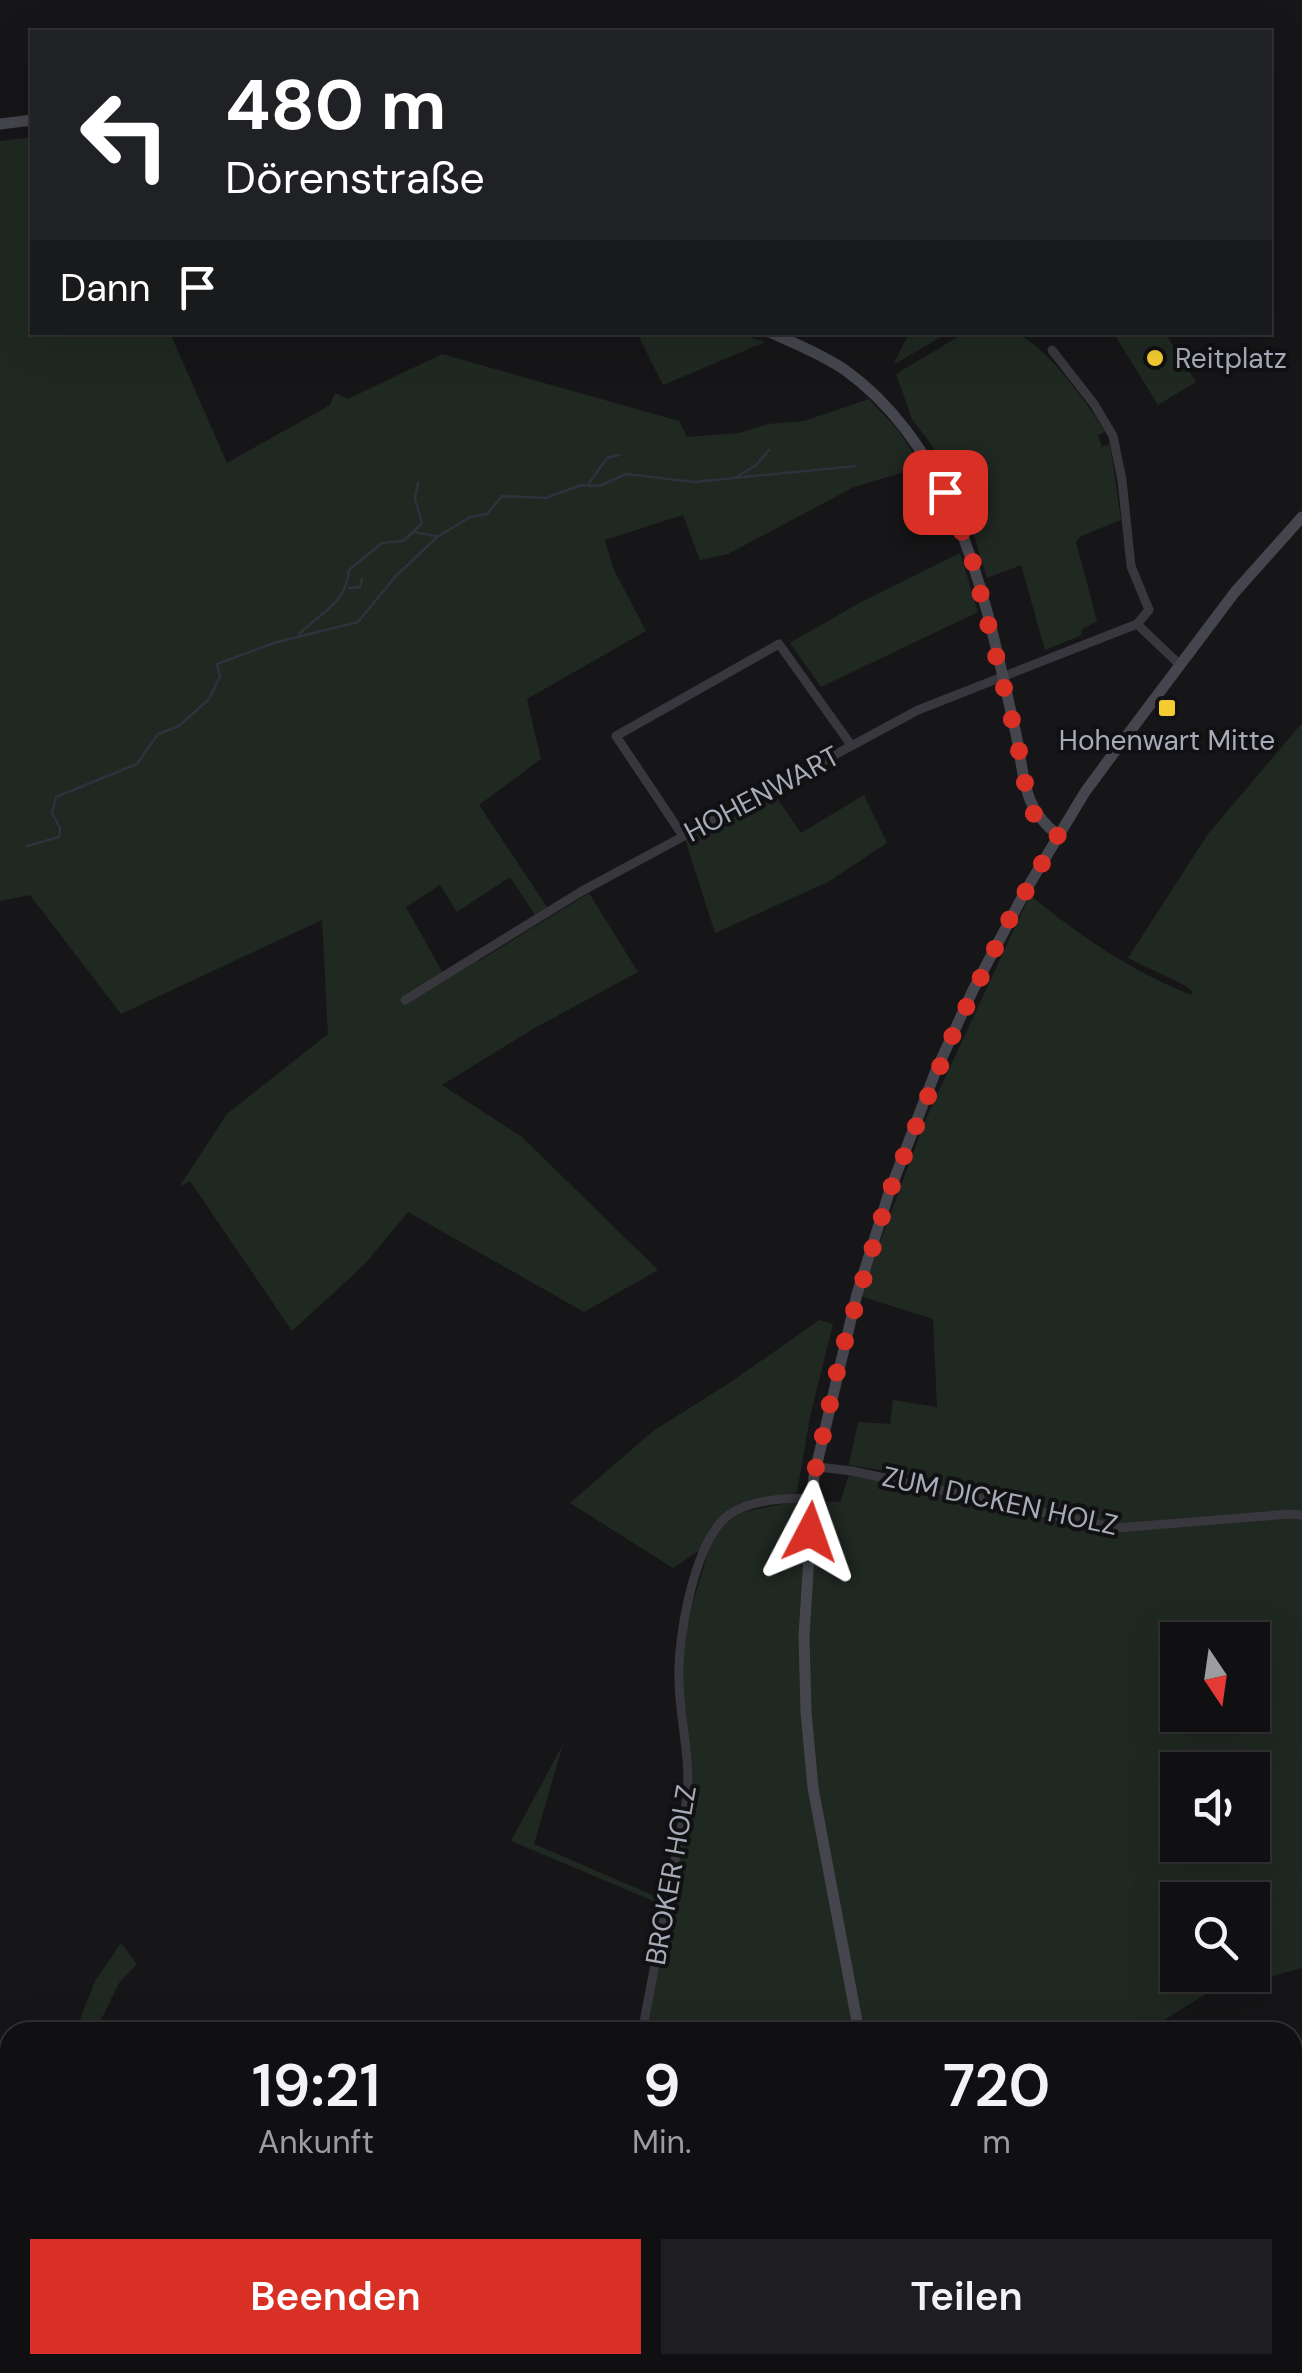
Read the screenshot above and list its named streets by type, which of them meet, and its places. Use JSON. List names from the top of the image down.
{
  "streets": {
    "street": ["HOHENWART", "ZUM DICKEN HOLZ", "BROKER HOLZ"]
  },
  "places": {
    "other": ["Reitplatz"],
    "transit": ["Hohenwart Mitte"]
  },
  "north": "bottom",
  "page": {
    "turn": ["480 m", "Dörenstraße"],
    "then": "Dann",
    "eta": [
      "19:21",
      "Ankunft",
      "9",
      "Min.",
      "720",
      "m"
    ],
    "buttons": ["Beenden", "Teilen"]
  }
}
